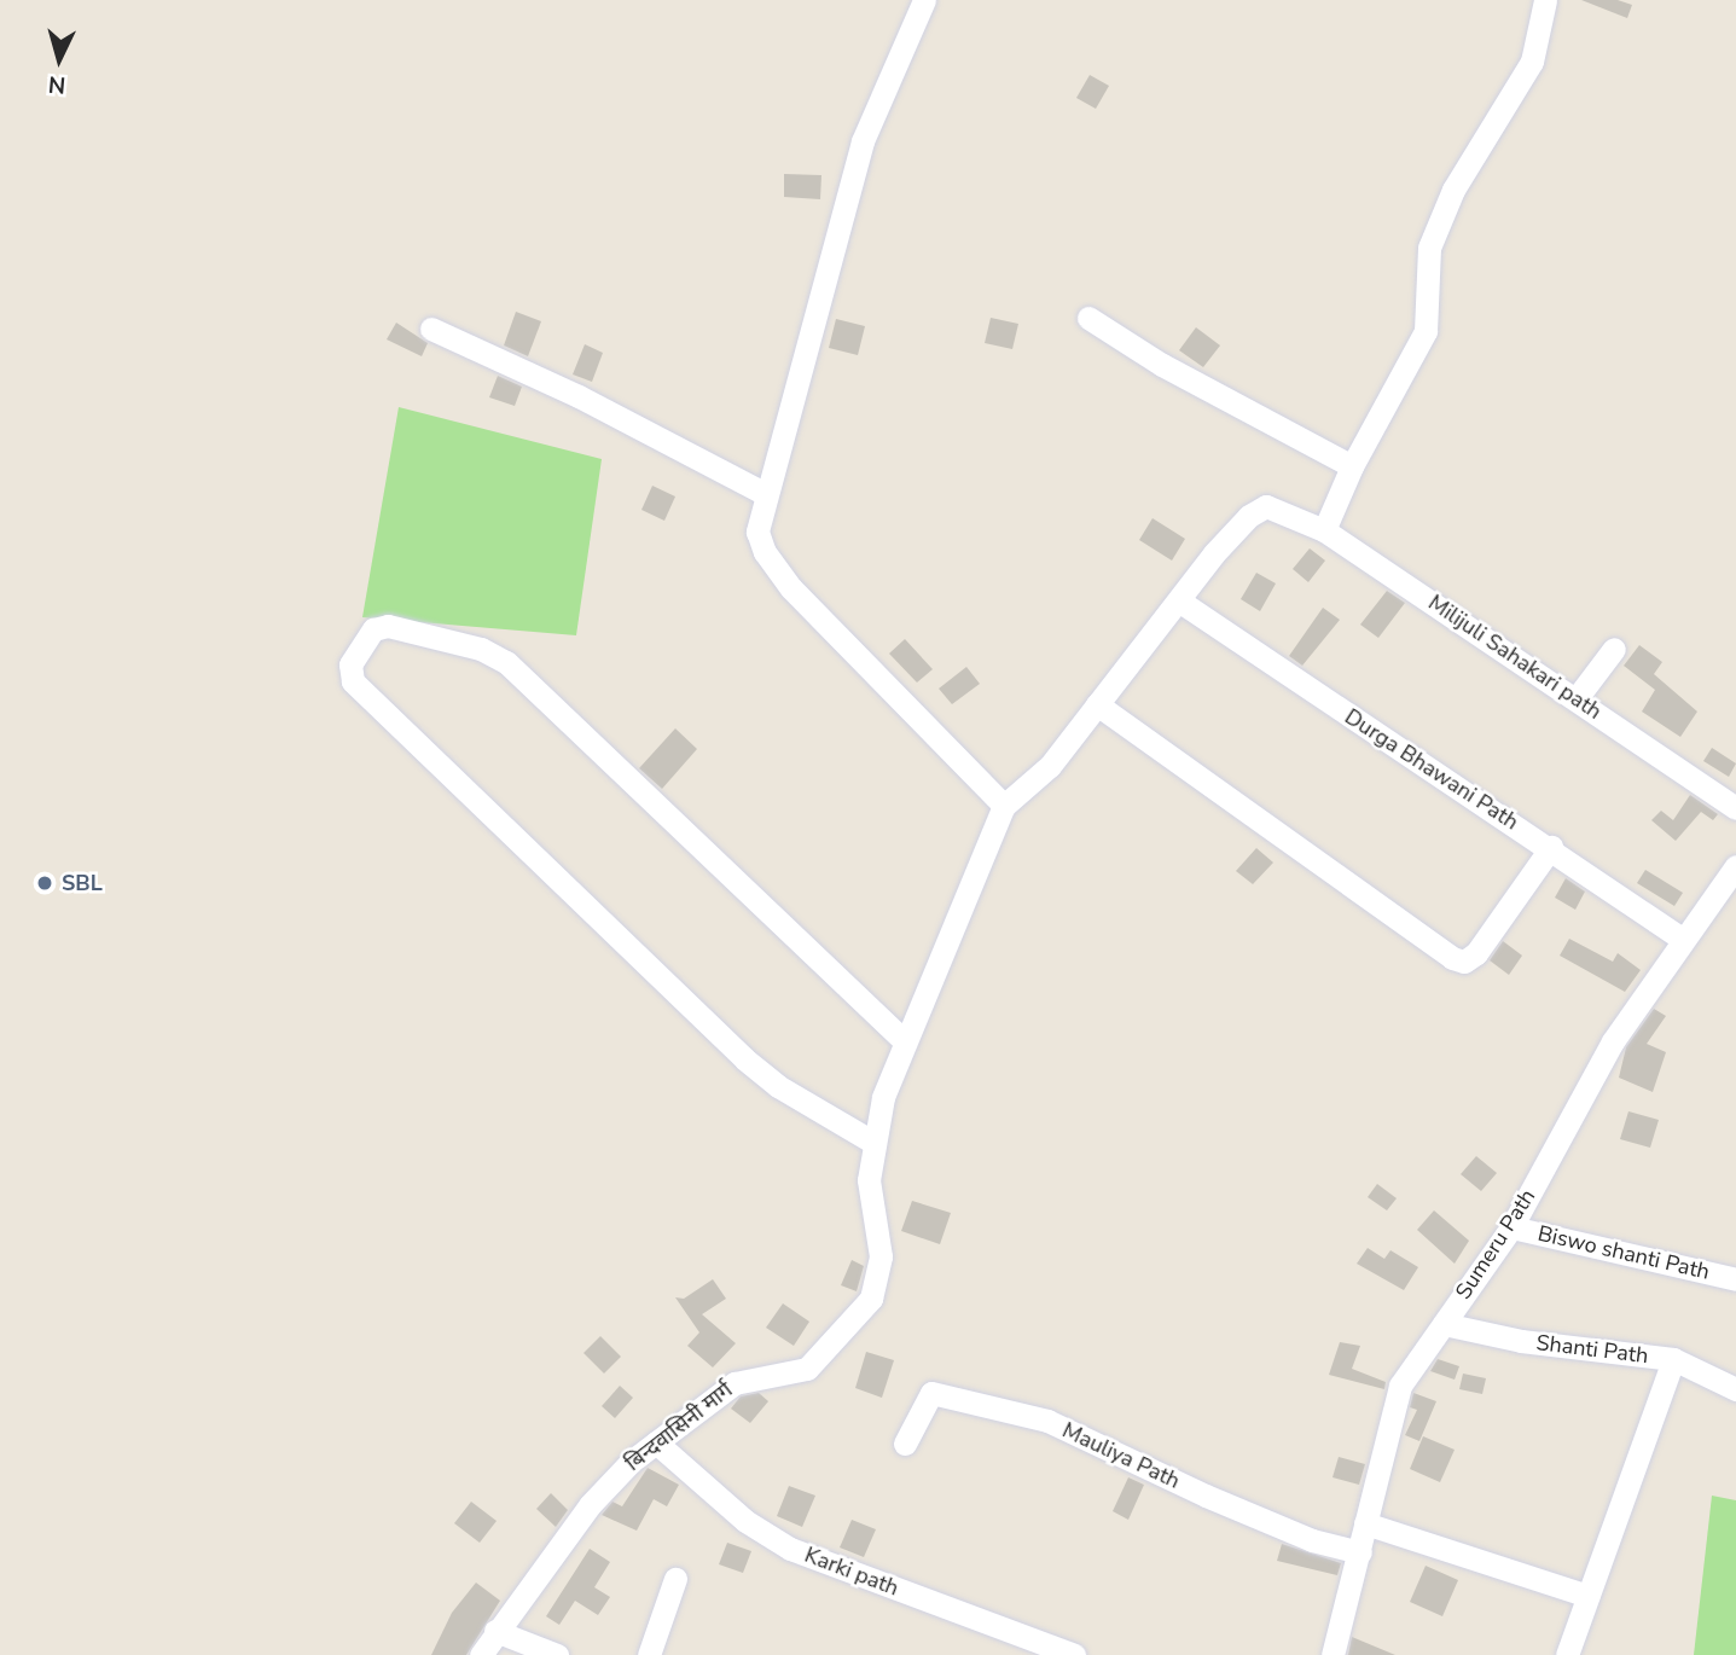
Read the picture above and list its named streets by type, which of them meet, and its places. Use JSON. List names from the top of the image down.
{
  "streets": {
    "street": [
      "Milijuli Sahakari path",
      "Durga Bhawani Path",
      "Sumeru Path",
      "Biswo shanti Path",
      "Shanti Path",
      "बिन्दवासिनी मार्ग",
      "Mauliya Path",
      "Karki path"
    ]
  },
  "crossings": [
    ["Milijuli Sahakari path", "Durga Bhawani Path"],
    ["Durga Bhawani Path", "Sumeru Path"],
    ["Sumeru Path", "Biswo shanti Path"],
    ["Sumeru Path", "Shanti Path"],
    ["Sumeru Path", "Mauliya Path"],
    ["बिन्दवासिनी मार्ग", "Karki path"]
  ],
  "places": ["SBL"],
  "north": "bottom"
}
